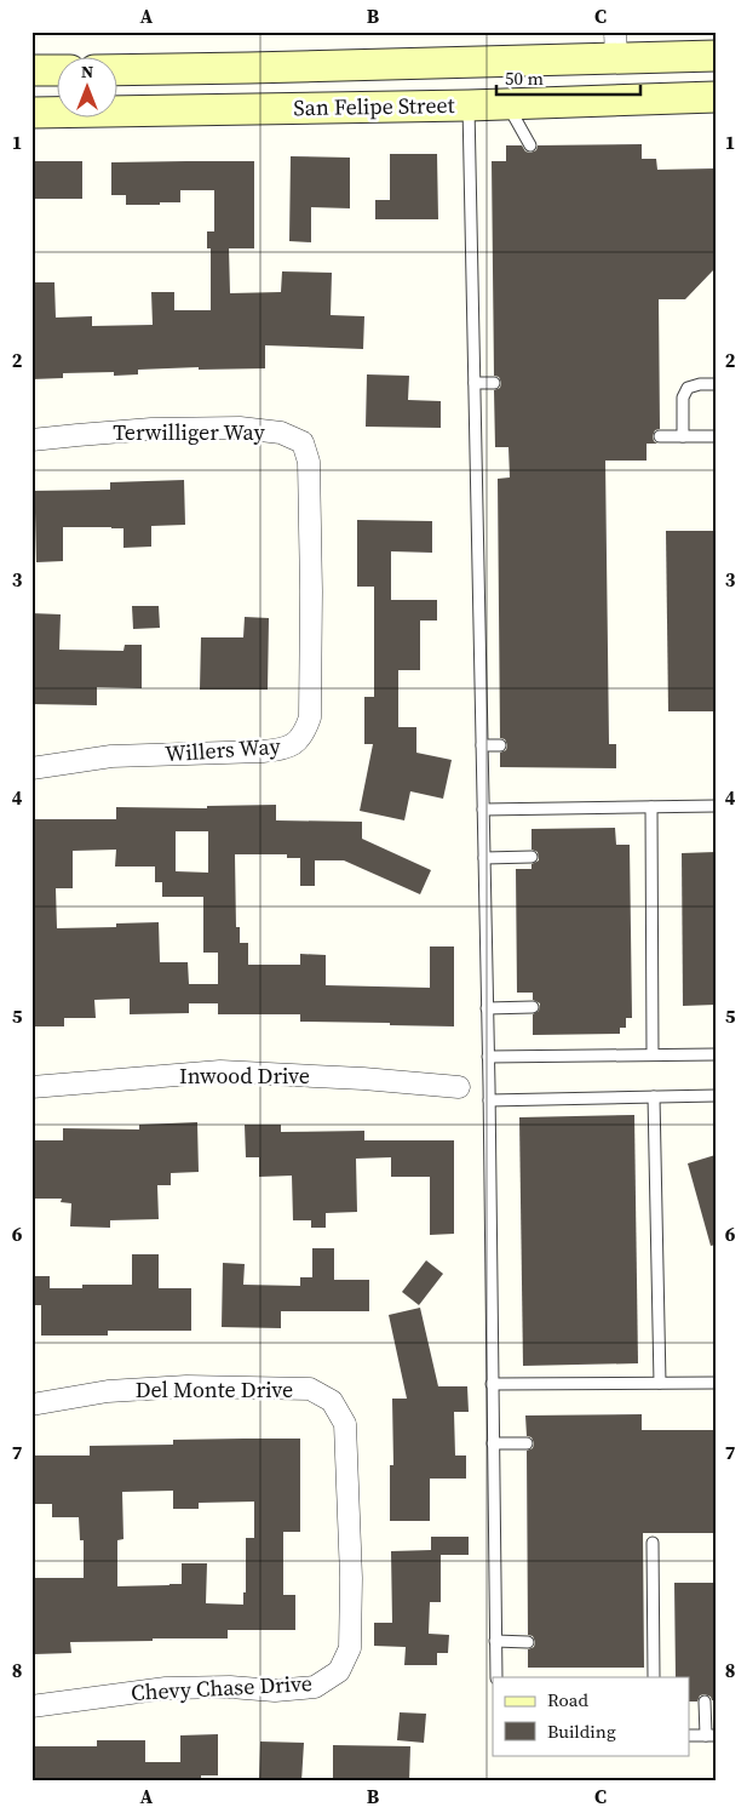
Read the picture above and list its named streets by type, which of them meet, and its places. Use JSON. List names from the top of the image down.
{
  "streets": {
    "main road": ["San Felipe Street"],
    "street": [
      "Terwilliger Way",
      "Willers Way",
      "Inwood Drive",
      "Del Monte Drive",
      "Chevy Chase Drive"
    ]
  },
  "crossings": [
    ["Terwilliger Way", "Willers Way"],
    ["Del Monte Drive", "Chevy Chase Drive"]
  ],
  "legend": ["Road", "Building"],
  "scale_bar": "50 m",
  "north": "top",
  "grid": {
    "columns": ["A", "B", "C"],
    "rows": [
      "1",
      "2",
      "3",
      "4",
      "5",
      "6",
      "7",
      "8"
    ]
  }
}
